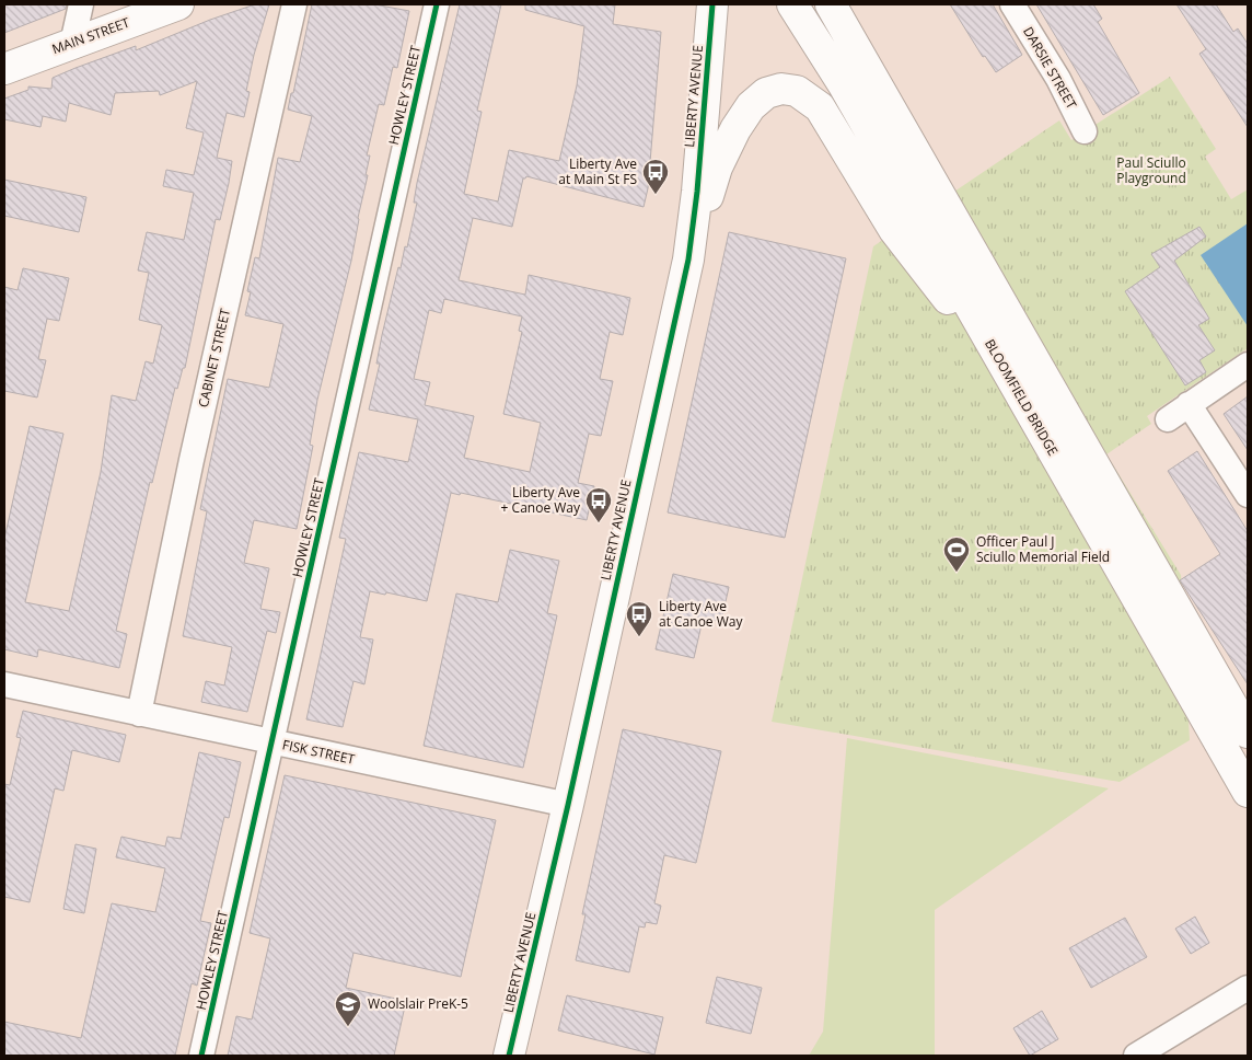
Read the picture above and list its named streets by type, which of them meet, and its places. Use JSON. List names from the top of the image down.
{
  "streets": {
    "main road": ["MAIN STREET", "LIBERTY AVENUE", "BLOOMFIELD BRIDGE"],
    "street": [
      "DARSIE STREET",
      "HOWLEY STREET",
      "CABINET STREET",
      "FISK STREET"
    ]
  },
  "crossings": [
    ["HOWLEY STREET", "FISK STREET"],
    ["LIBERTY AVENUE", "FISK STREET"],
    ["CABINET STREET", "FISK STREET"]
  ],
  "parks": ["Paul Sciullo Playground"],
  "places": {
    "bus stop": ["Liberty Ave at Main St FS", "Liberty Ave + Canoe Way", "Liberty Ave at Canoe Way"],
    "sports": ["Officer Paul J Sciullo Memorial Field"],
    "school or university": ["Woolslair PreK-5"]
  }
}
